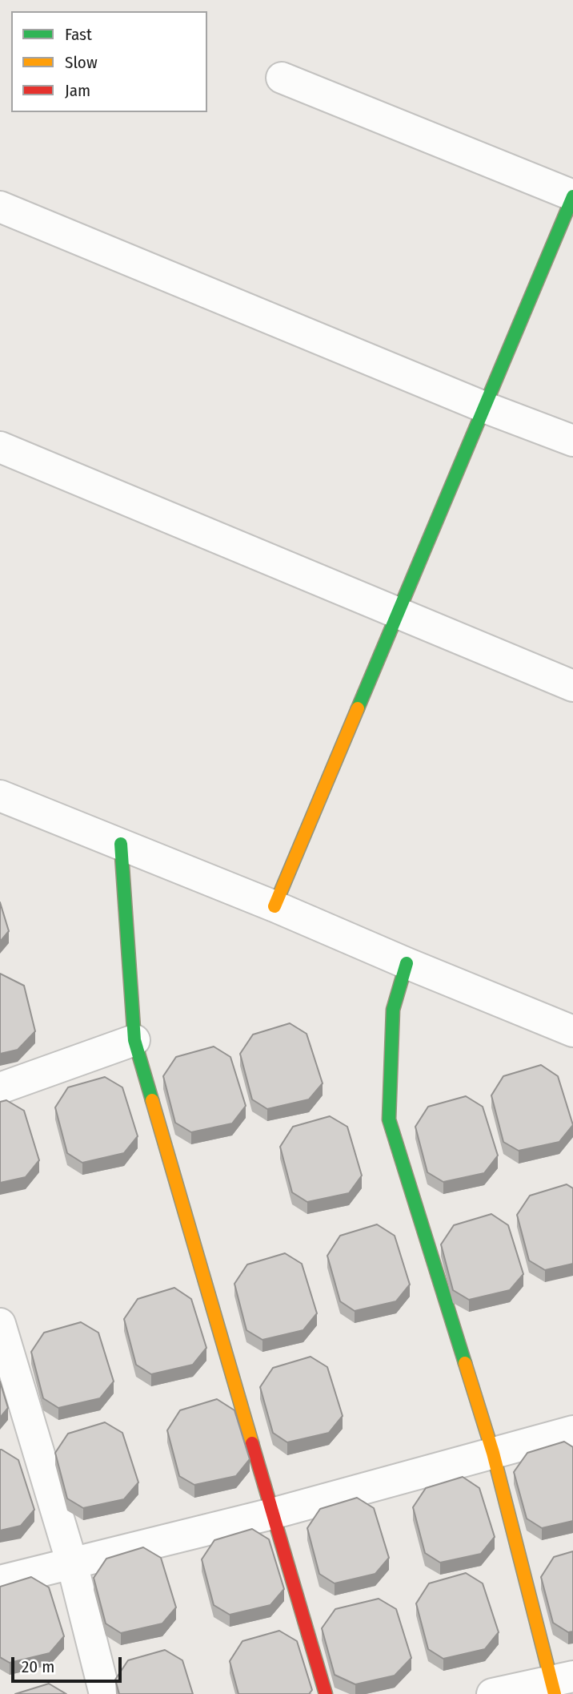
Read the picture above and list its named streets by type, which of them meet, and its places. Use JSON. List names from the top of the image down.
{
  "legend": ["Fast", "Slow", "Jam"],
  "scale_bar": "20 m"
}
